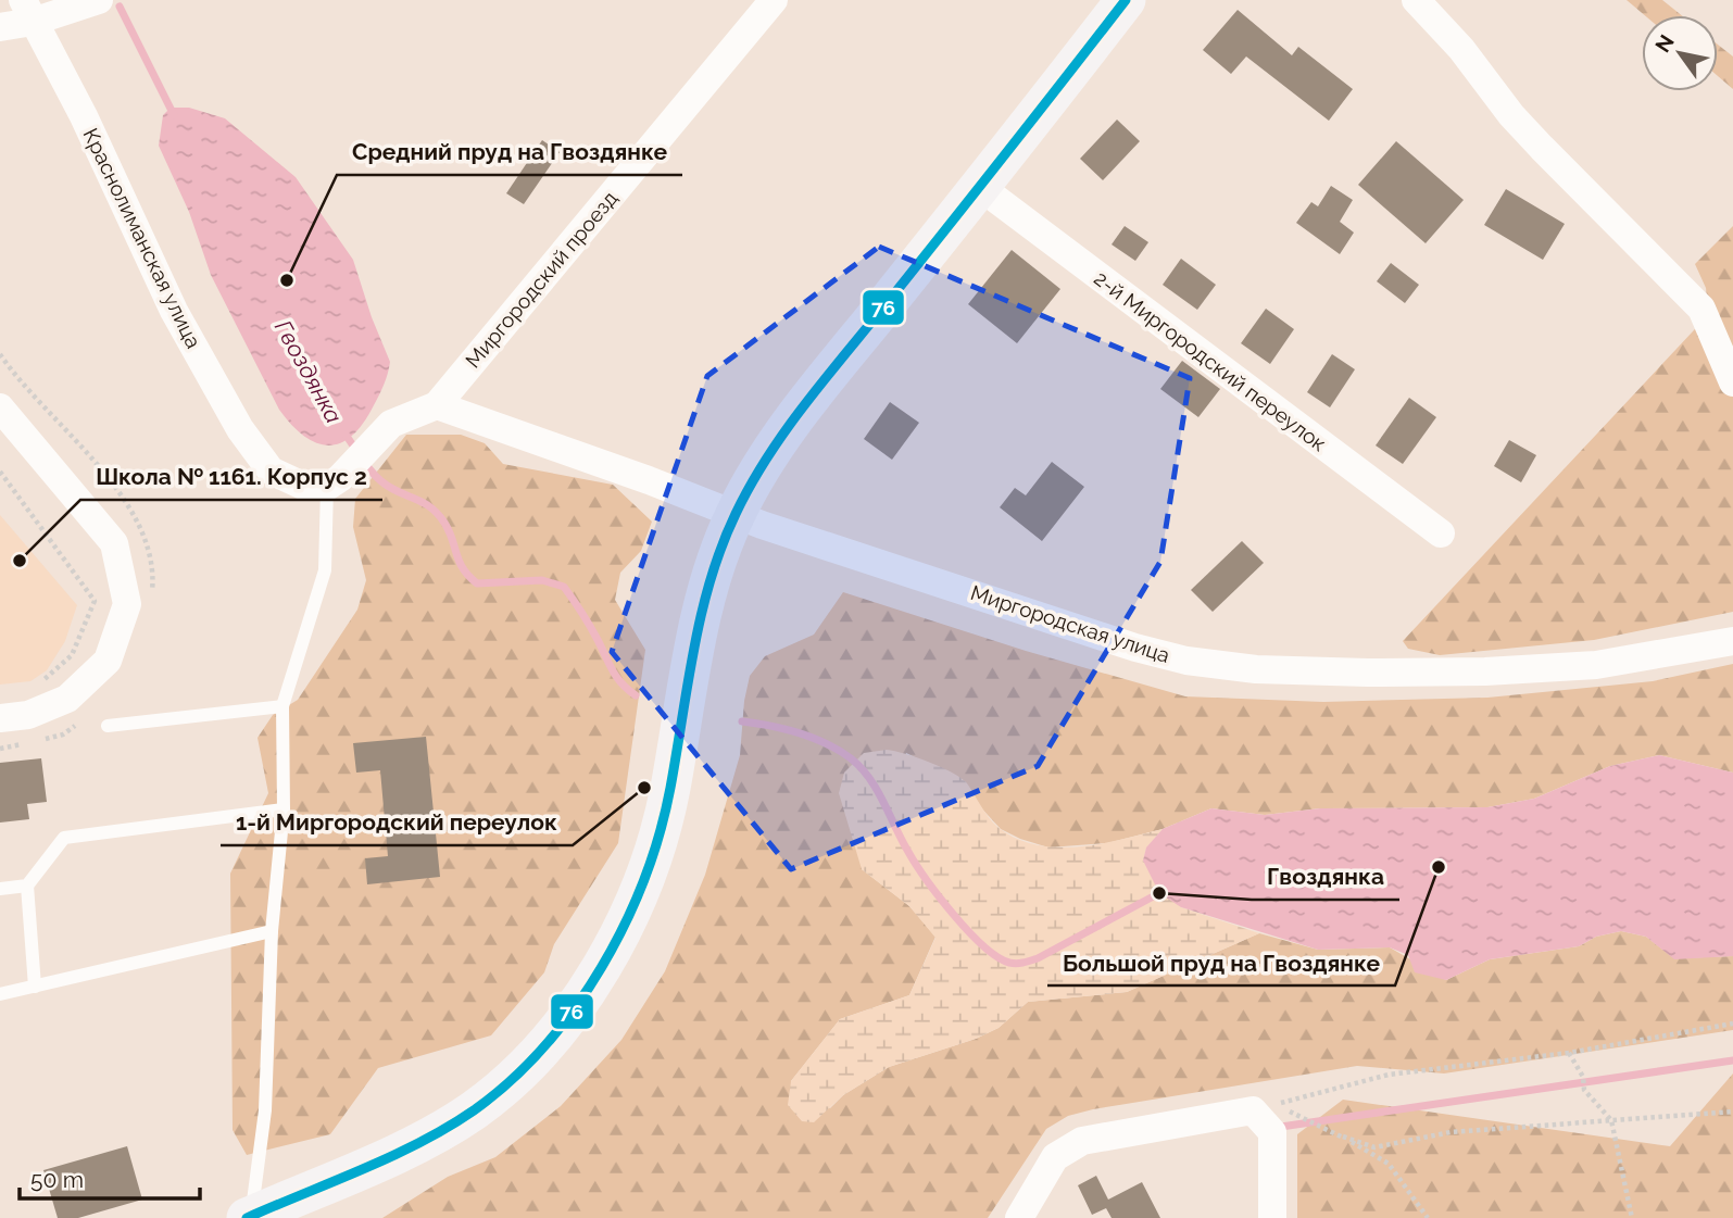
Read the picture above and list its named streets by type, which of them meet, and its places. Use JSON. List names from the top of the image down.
{
  "streets": {
    "street": [
      "Краснолиманская улица",
      "Миргородский проезд",
      "2-й Миргородский переулок",
      "Миргородская улица"
    ]
  },
  "crossings": [
    ["Краснолиманская улица", "Миргородский проезд"],
    ["Миргородский проезд", "Миргородская улица"]
  ],
  "water": ["Гвоздянка"],
  "places": [
    "Средний пруд на Гвоздянке",
    "Школа № 1161. Корпус 2",
    "1-й Миргородский переулок",
    "Большой пруд на Гвоздянке",
    "Гвоздянка"
  ],
  "lines": ["transit line 76"],
  "scale_bar": "50 m",
  "north": "top left"
}
